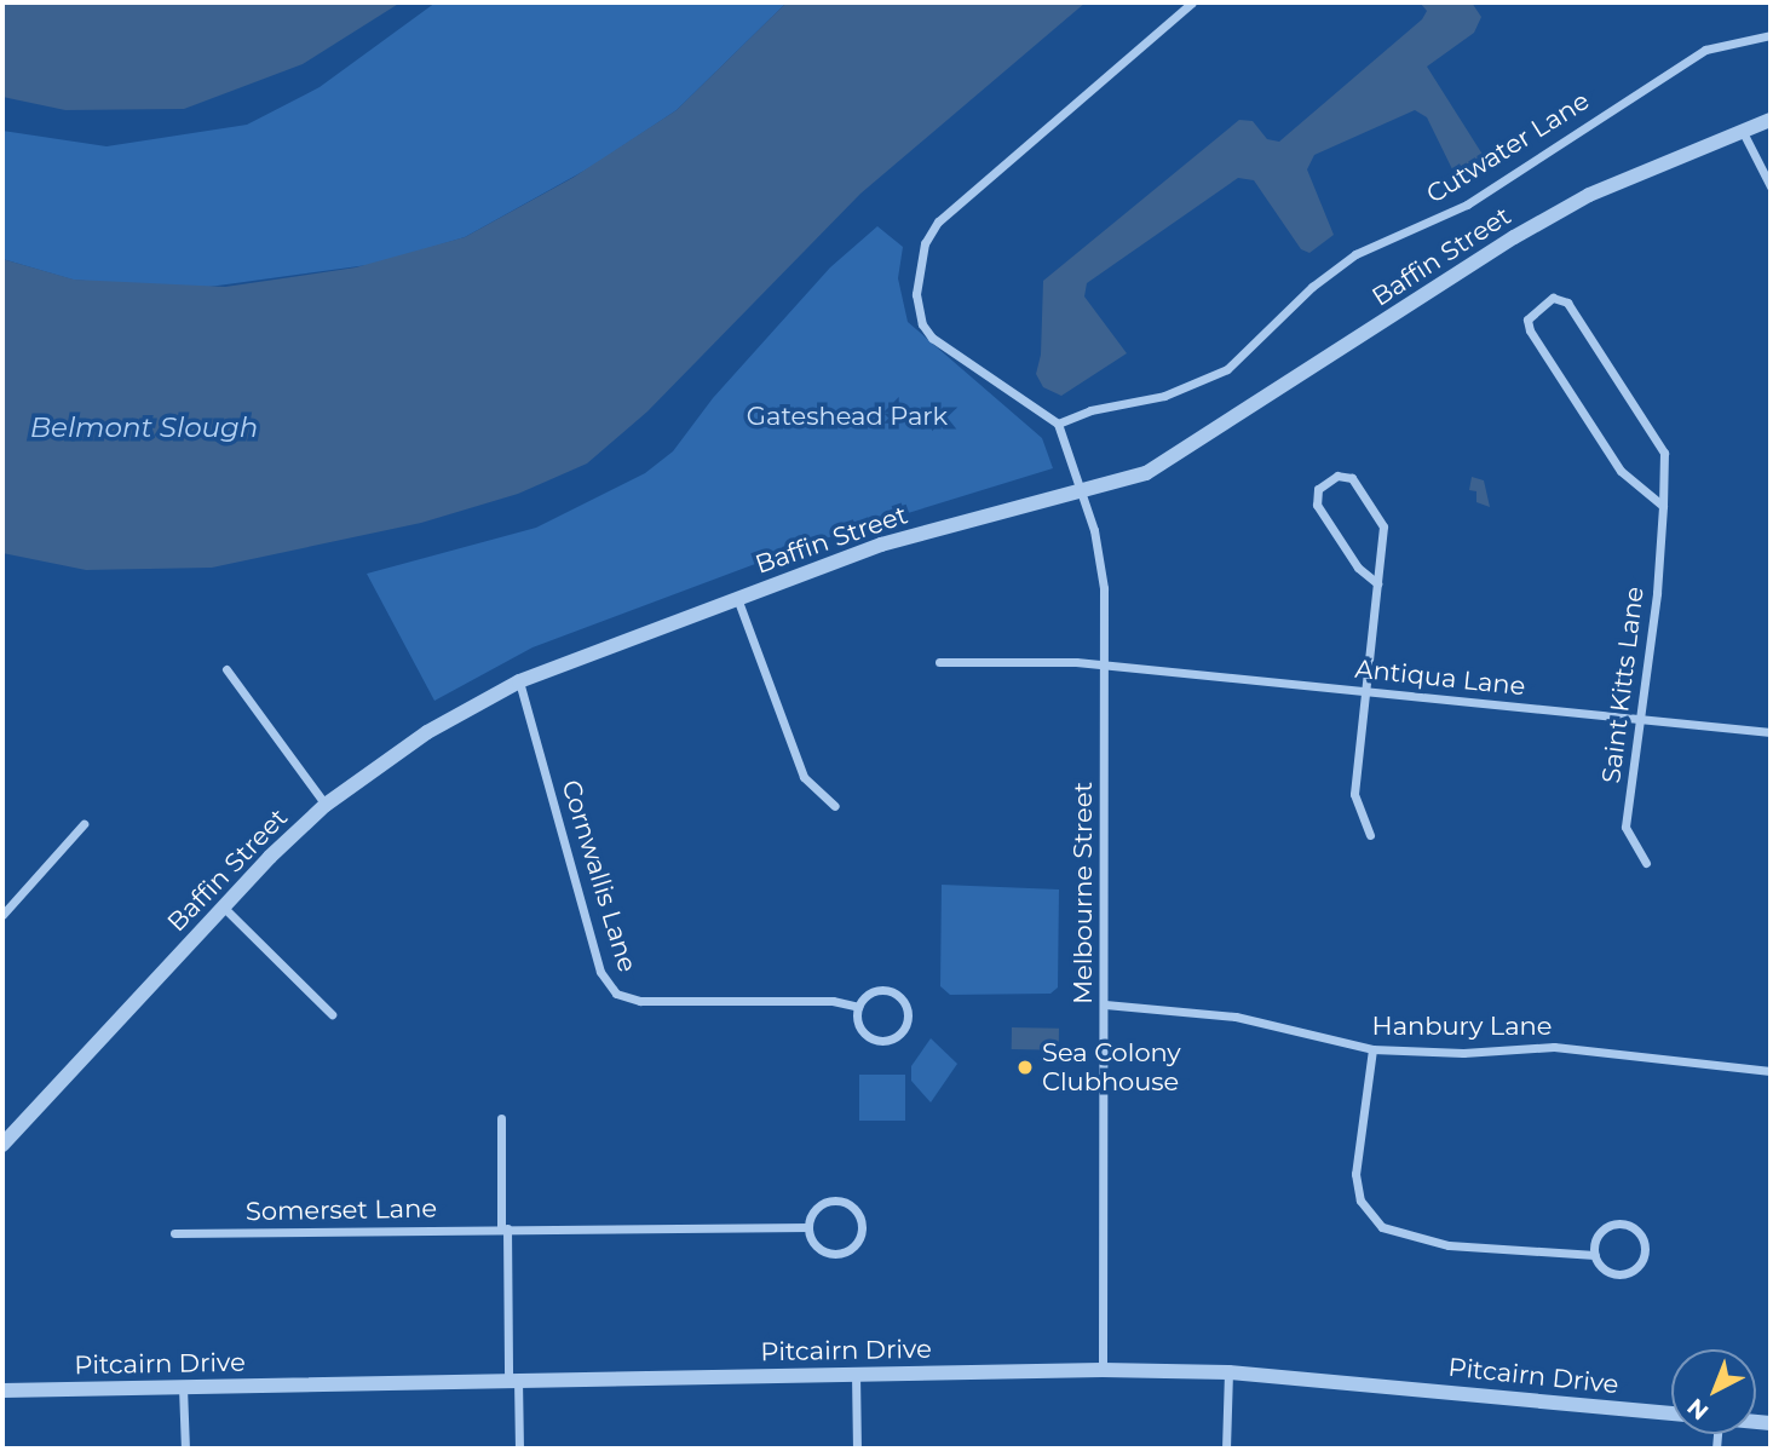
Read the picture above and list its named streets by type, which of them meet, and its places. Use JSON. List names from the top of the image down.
{
  "streets": {
    "street": [
      "Cutwater Lane",
      "Baffin Street",
      "Antiqua Lane",
      "Saint Kitts Lane",
      "Cornwallis Lane",
      "Melbourne Street",
      "Hanbury Lane",
      "Somerset Lane",
      "Pitcairn Drive"
    ]
  },
  "crossings": [
    ["Cutwater Lane", "Melbourne Street"],
    ["Baffin Street", "Cornwallis Lane"],
    ["Baffin Street", "Melbourne Street"],
    ["Antiqua Lane", "Saint Kitts Lane"],
    ["Antiqua Lane", "Melbourne Street"],
    ["Melbourne Street", "Hanbury Lane"],
    ["Melbourne Street", "Pitcairn Drive"]
  ],
  "water": ["Belmont Slough"],
  "parks": ["Gateshead Park"],
  "places": ["Sea Colony Clubhouse"],
  "north": "bottom left"
}
